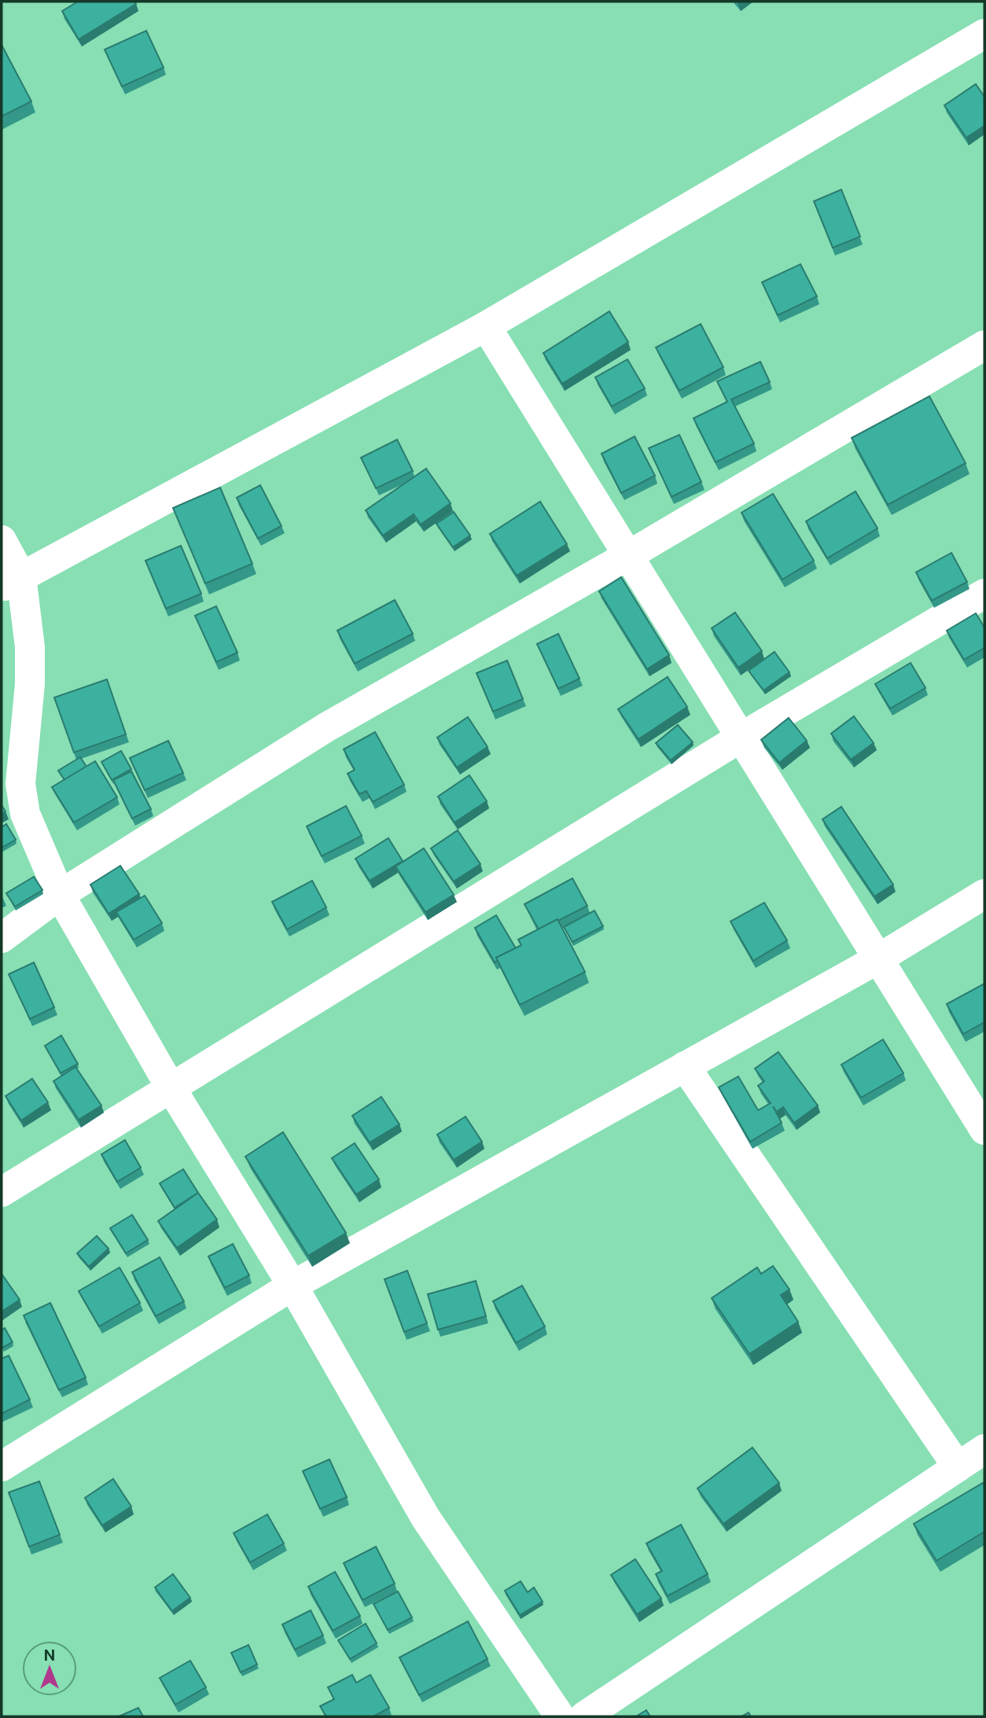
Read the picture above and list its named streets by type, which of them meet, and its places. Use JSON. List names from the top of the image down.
{
  "north": "top"
}
